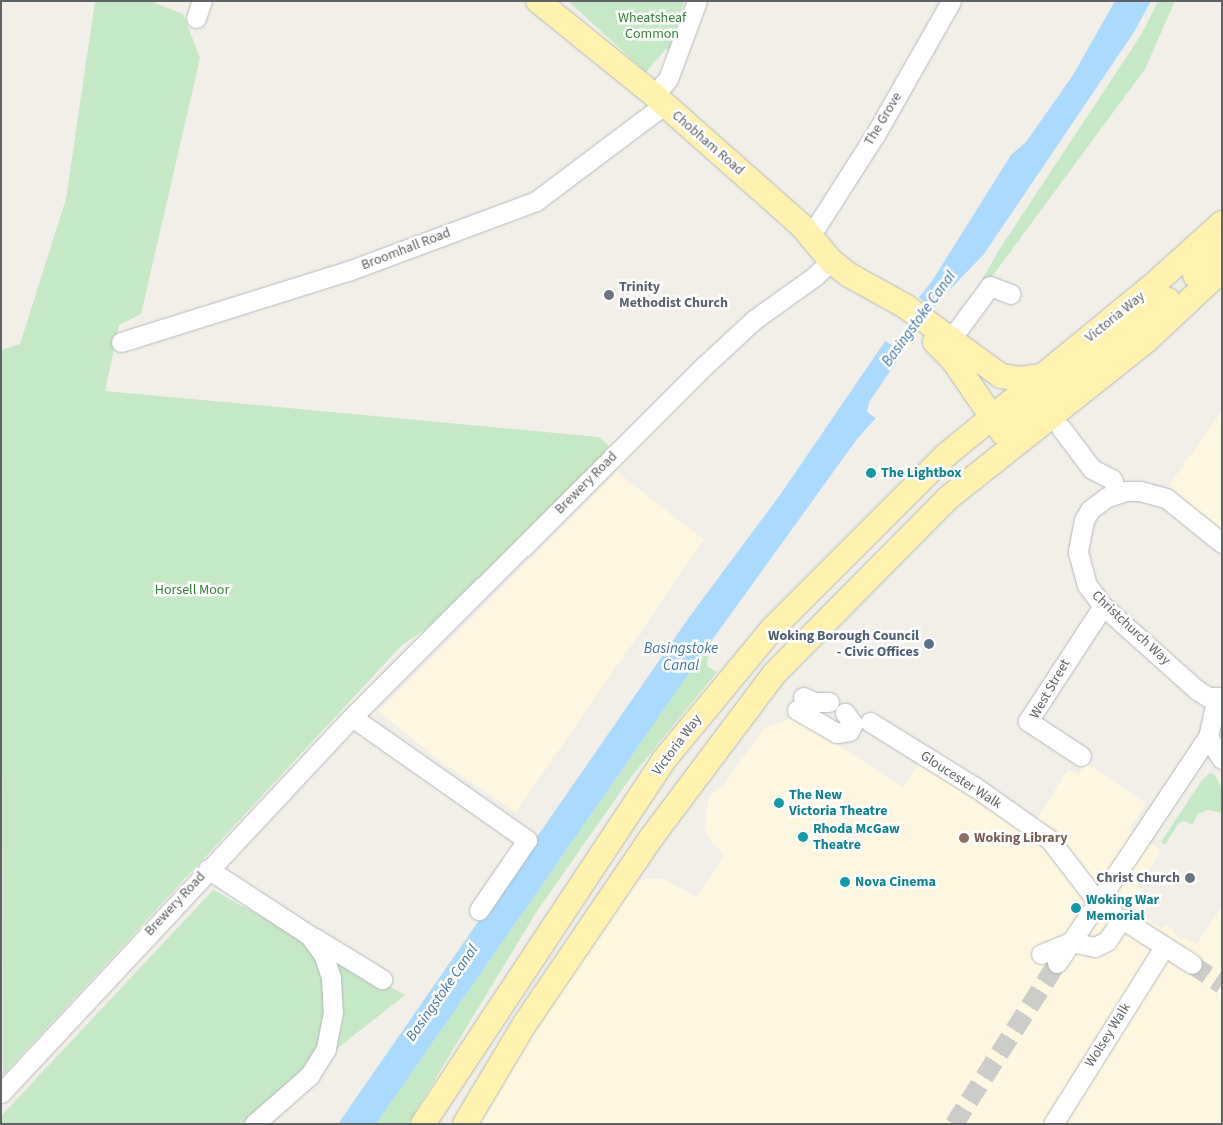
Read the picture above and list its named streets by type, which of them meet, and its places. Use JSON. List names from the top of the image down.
{
  "streets": {
    "main road": ["Chobham Road", "Victoria Way"],
    "street": [
      "The Grove",
      "Broomhall Road",
      "Brewery Road",
      "Christchurch Way",
      "West Street",
      "Gloucester Walk",
      "Wolsey Walk"
    ]
  },
  "crossings": [
    ["The Grove", "Chobham Road"],
    ["Chobham Road", "Broomhall Road"],
    ["Chobham Road", "Victoria Way"],
    ["Chobham Road", "Brewery Road"],
    ["Christchurch Way", "West Street"],
    ["Gloucester Walk", "Wolsey Walk"]
  ],
  "water": ["Basingstoke Canal"],
  "parks": ["Wheatsheaf Common", "Horsell Moor"],
  "places": [
    "Trinity Methodist Church",
    "The Lightbox",
    "Woking Borough Council - Civic Offices",
    "The New Victoria Theatre",
    "Rhoda McGaw Theatre",
    "Woking Library",
    "Christ Church",
    "Nova Cinema",
    "Woking War Memorial"
  ]
}
